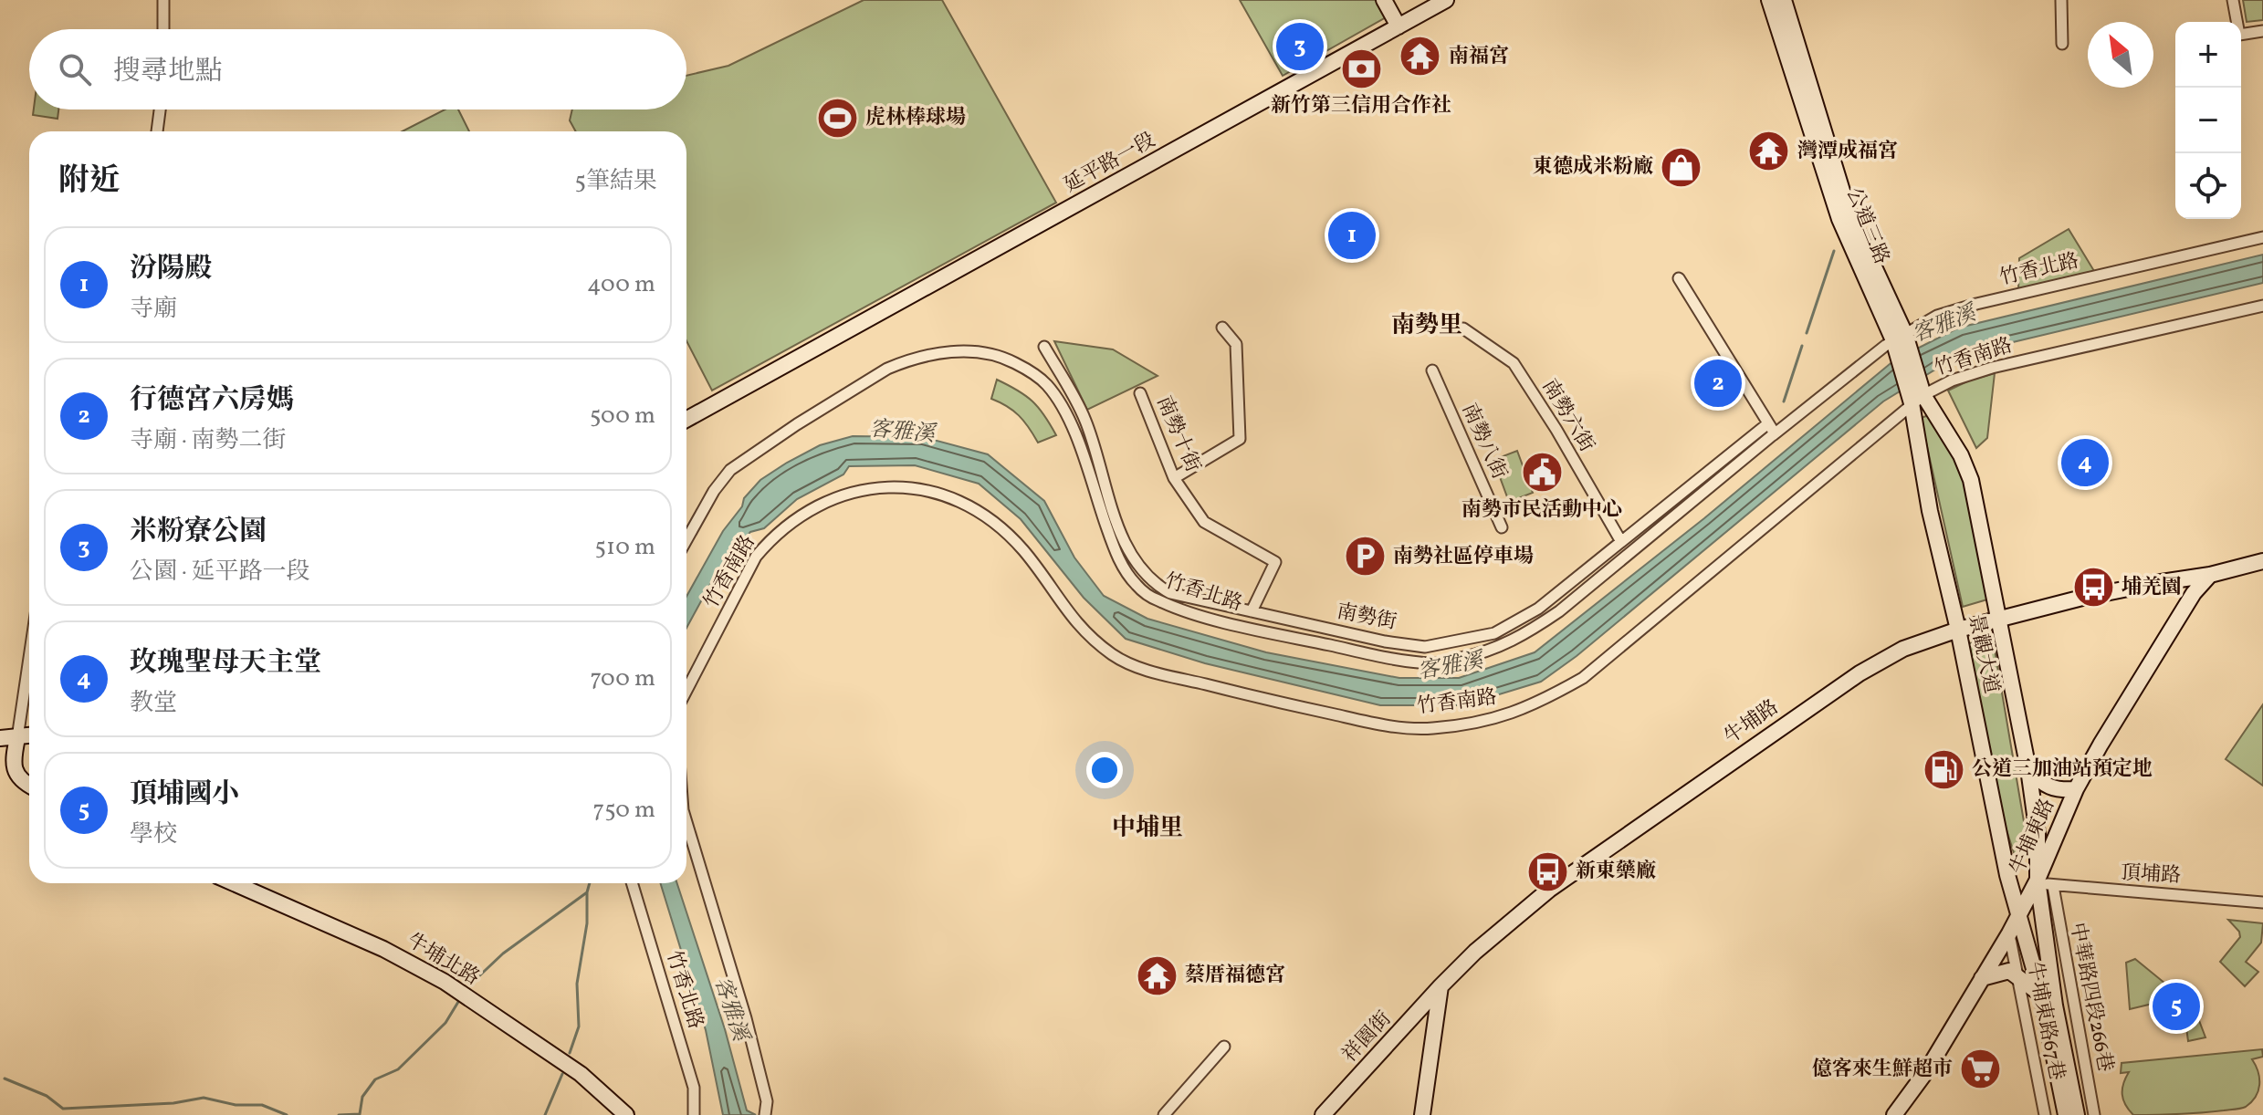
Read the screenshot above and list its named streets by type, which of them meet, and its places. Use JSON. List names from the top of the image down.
{
  "streets": {
    "street": [
      "延平路一段",
      "公道三路",
      "竹香北路",
      "竹香南路",
      "南勢六街",
      "南勢十街",
      "南勢八街",
      "南勢街",
      "景觀大道",
      "牛埔路",
      "牛埔東路",
      "頂埔路",
      "牛埔北路",
      "中華路四段266巷",
      "牛埔東路67巷",
      "祥園街"
    ]
  },
  "crossings": [
    ["公道三路", "竹香北路"],
    ["竹香北路", "南勢街"],
    ["竹香南路", "景觀大道"],
    ["南勢六街", "南勢街"],
    ["南勢十街", "南勢街"],
    ["景觀大道", "牛埔路"],
    ["景觀大道", "牛埔東路"],
    ["景觀大道", "頂埔路"],
    ["牛埔路", "牛埔東路"],
    ["牛埔路", "祥園街"],
    ["牛埔東路", "頂埔路"],
    ["牛埔東路", "牛埔東路67巷"],
    ["頂埔路", "中華路四段266巷"]
  ],
  "districts": ["南勢里", "中埔里"],
  "water": ["客雅溪"],
  "places": {
    "temple": ["南福宮", "灣潭成福宮", "蔡厝福德宮"],
    "bank": ["新竹第三信用合作社"],
    "sports": ["虎林棒球場"],
    "shop": ["東德成米粉廠"],
    "public building": ["南勢市民活動中心"],
    "parking": ["南勢社區停車場"],
    "bus stop": ["埔羌園", "新東藥廠"],
    "fuel station": ["公道三加油站預定地"],
    "supermarket": ["億客來生鮮超市"]
  },
  "north": "top left",
  "page": {
    "pins": [
      "3",
      "1",
      "2",
      "4",
      "5"
    ],
    "map_buttons": ["+", "−"],
    "search": "搜尋地點",
    "heading": ["附近", "5筆結果"],
    "list": [
      {
        "mark": "1",
        "name": "汾陽殿",
        "note": "寺廟",
        "value": "400 m"
      },
      {
        "mark": "2",
        "name": "行德宮六房媽",
        "note": "寺廟 · 南勢二街",
        "value": "500 m"
      },
      {
        "mark": "3",
        "name": "米粉寮公園",
        "note": "公園 · 延平路一段",
        "value": "510 m"
      },
      {
        "mark": "4",
        "name": "玫瑰聖母天主堂",
        "note": "教堂",
        "value": "700 m"
      },
      {
        "mark": "5",
        "name": "頂埔國小",
        "note": "學校",
        "value": "750 m"
      }
    ]
  }
}
